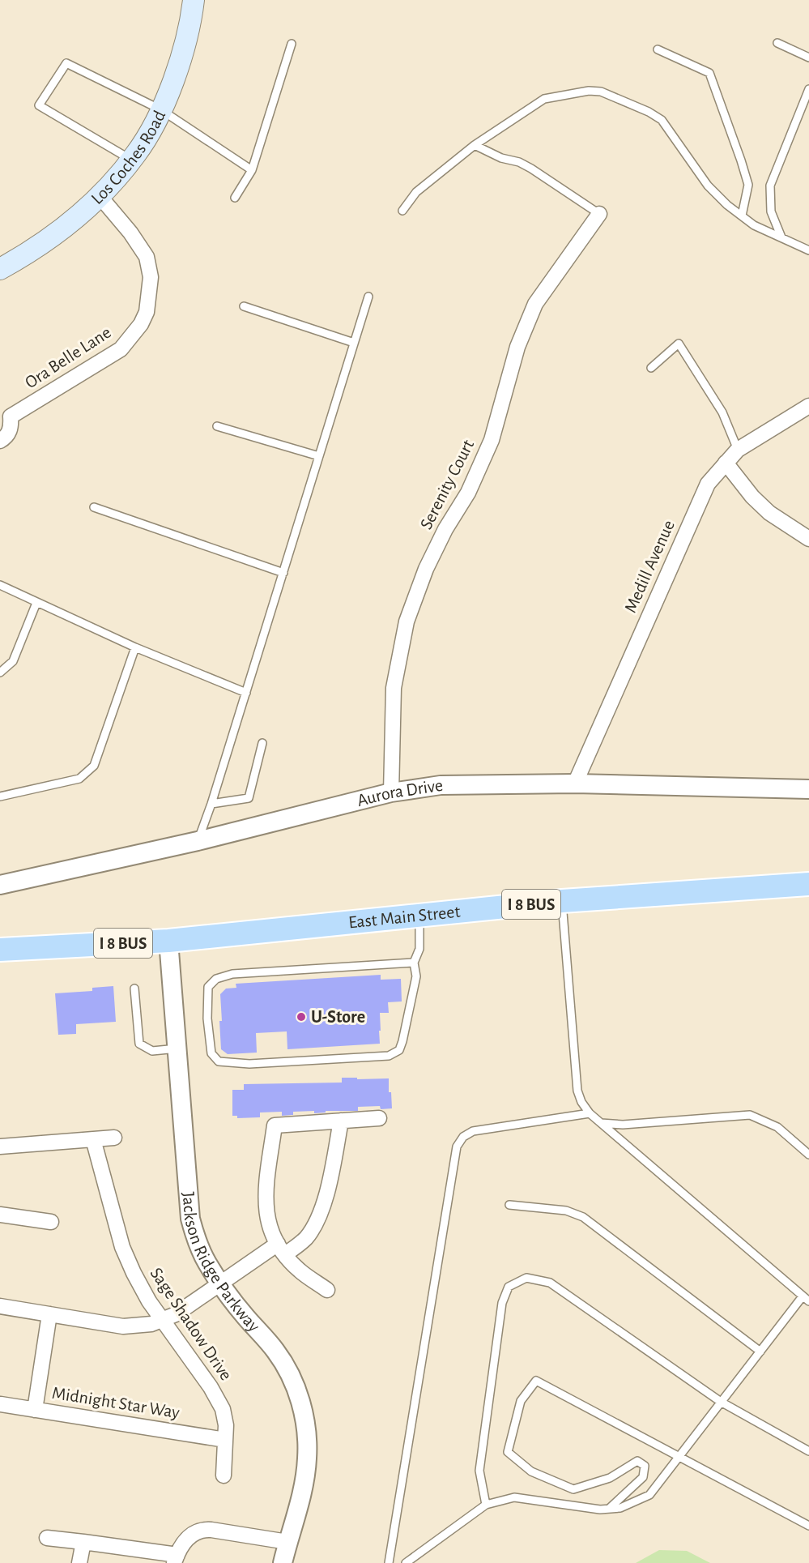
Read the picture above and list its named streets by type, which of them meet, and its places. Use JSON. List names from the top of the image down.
{
  "streets": {
    "main road": ["Los Coches Road", "I 8 BUS", "East Main Street"],
    "street": [
      "Ora Belle Lane",
      "Serenity Court",
      "Medill Avenue",
      "Aurora Drive",
      "Jackson Ridge Parkway",
      "Sage Shadow Drive",
      "Midnight Star Way"
    ]
  },
  "crossings": [
    ["Los Coches Road", "Ora Belle Lane"],
    ["Serenity Court", "Aurora Drive"],
    ["Medill Avenue", "Aurora Drive"],
    ["East Main Street", "Jackson Ridge Parkway"],
    ["Sage Shadow Drive", "Midnight Star Way"]
  ],
  "places": ["U-Store"]
}
